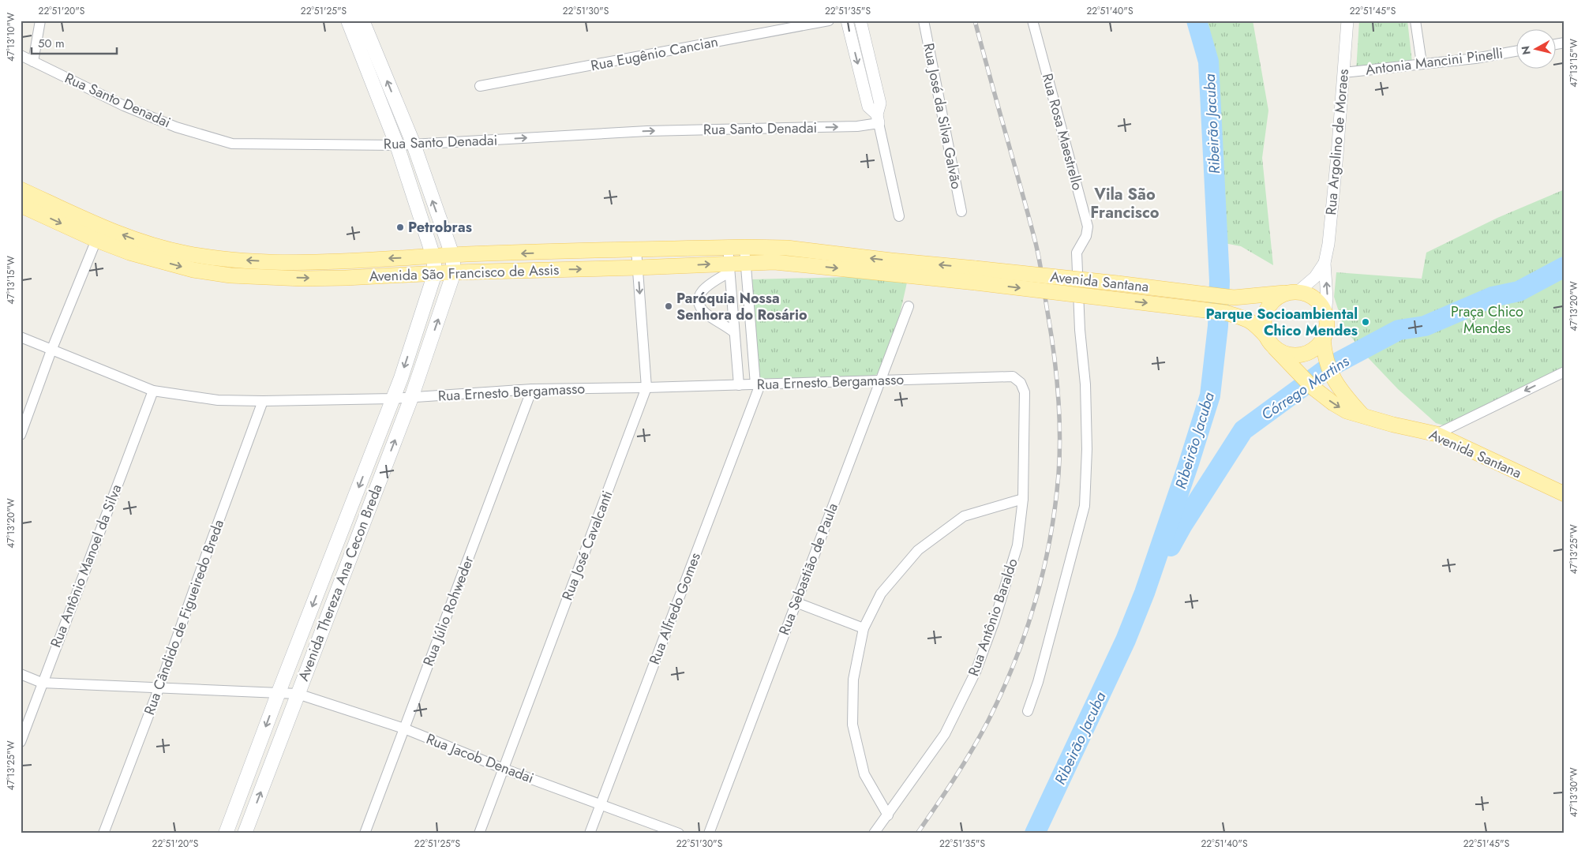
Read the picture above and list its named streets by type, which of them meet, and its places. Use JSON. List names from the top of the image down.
{
  "streets": {
    "main road": ["Avenida São Francisco de Assis", "Avenida Santana", "Avenida Thereza Ana Cecon Breda"],
    "street": [
      "Rua Eugênio Cancian",
      "Antonia Mancini Pinelli",
      "Rua Santo Denadai",
      "Rua José da Silva Galvão",
      "Rua Rosa Maestrello",
      "Rua Argolino de Moraes",
      "Rua Ernesto Bergamasso",
      "Rua José Cavalcanti",
      "Rua Antônio Manoel da Silva",
      "Rua Sebastião de Paula",
      "Rua Alfredo Gomes",
      "Rua Júlio Rohweder",
      "Rua Cândido de Figueiredo Breda",
      "Rua Antônio Baraldo",
      "Rua Jacob Denadai"
    ]
  },
  "crossings": [
    ["Antonia Mancini Pinelli", "Rua Argolino de Moraes"],
    ["Rua Santo Denadai", "Avenida Thereza Ana Cecon Breda"],
    ["Rua Argolino de Moraes", "Avenida Santana"],
    ["Avenida São Francisco de Assis", "Avenida Santana"],
    ["Avenida São Francisco de Assis", "Rua José Cavalcanti"],
    ["Avenida São Francisco de Assis", "Avenida Thereza Ana Cecon Breda"],
    ["Rua Ernesto Bergamasso", "Rua José Cavalcanti"],
    ["Rua Ernesto Bergamasso", "Rua Antônio Manoel da Silva"],
    ["Rua Ernesto Bergamasso", "Rua Sebastião de Paula"],
    ["Rua Ernesto Bergamasso", "Avenida Thereza Ana Cecon Breda"],
    ["Rua Ernesto Bergamasso", "Rua Alfredo Gomes"],
    ["Rua Ernesto Bergamasso", "Rua Júlio Rohweder"],
    ["Rua Ernesto Bergamasso", "Rua Cândido de Figueiredo Breda"],
    ["Rua Ernesto Bergamasso", "Rua Antônio Baraldo"],
    ["Rua José Cavalcanti", "Rua Jacob Denadai"],
    ["Rua Antônio Manoel da Silva", "Rua Jacob Denadai"],
    ["Avenida Thereza Ana Cecon Breda", "Rua Jacob Denadai"],
    ["Rua Alfredo Gomes", "Rua Jacob Denadai"],
    ["Rua Júlio Rohweder", "Rua Jacob Denadai"],
    ["Rua Cândido de Figueiredo Breda", "Rua Jacob Denadai"]
  ],
  "one_way": ["Rua Santo Denadai"],
  "districts": ["Vila São Francisco"],
  "water": ["Ribeirão Jacuba", "Córrego Martins"],
  "parks": ["Praça Chico Mendes"],
  "places": ["Petrobras", "Paróquia Nossa Senhora do Rosário", "Parque Socioambiental Chico Mendes"],
  "scale_bar": "50 m",
  "north": "left",
  "coordinates": [
    "22°51'20\"S",
    "22°51'25\"S",
    "22°51'30\"S",
    "22°51'35\"S",
    "22°51'40\"S",
    "22°51'45\"S",
    "47°13'10\"W",
    "47°13'15\"W",
    "47°13'20\"W",
    "47°13'25\"W",
    "47°13'30\"W"
  ]
}
